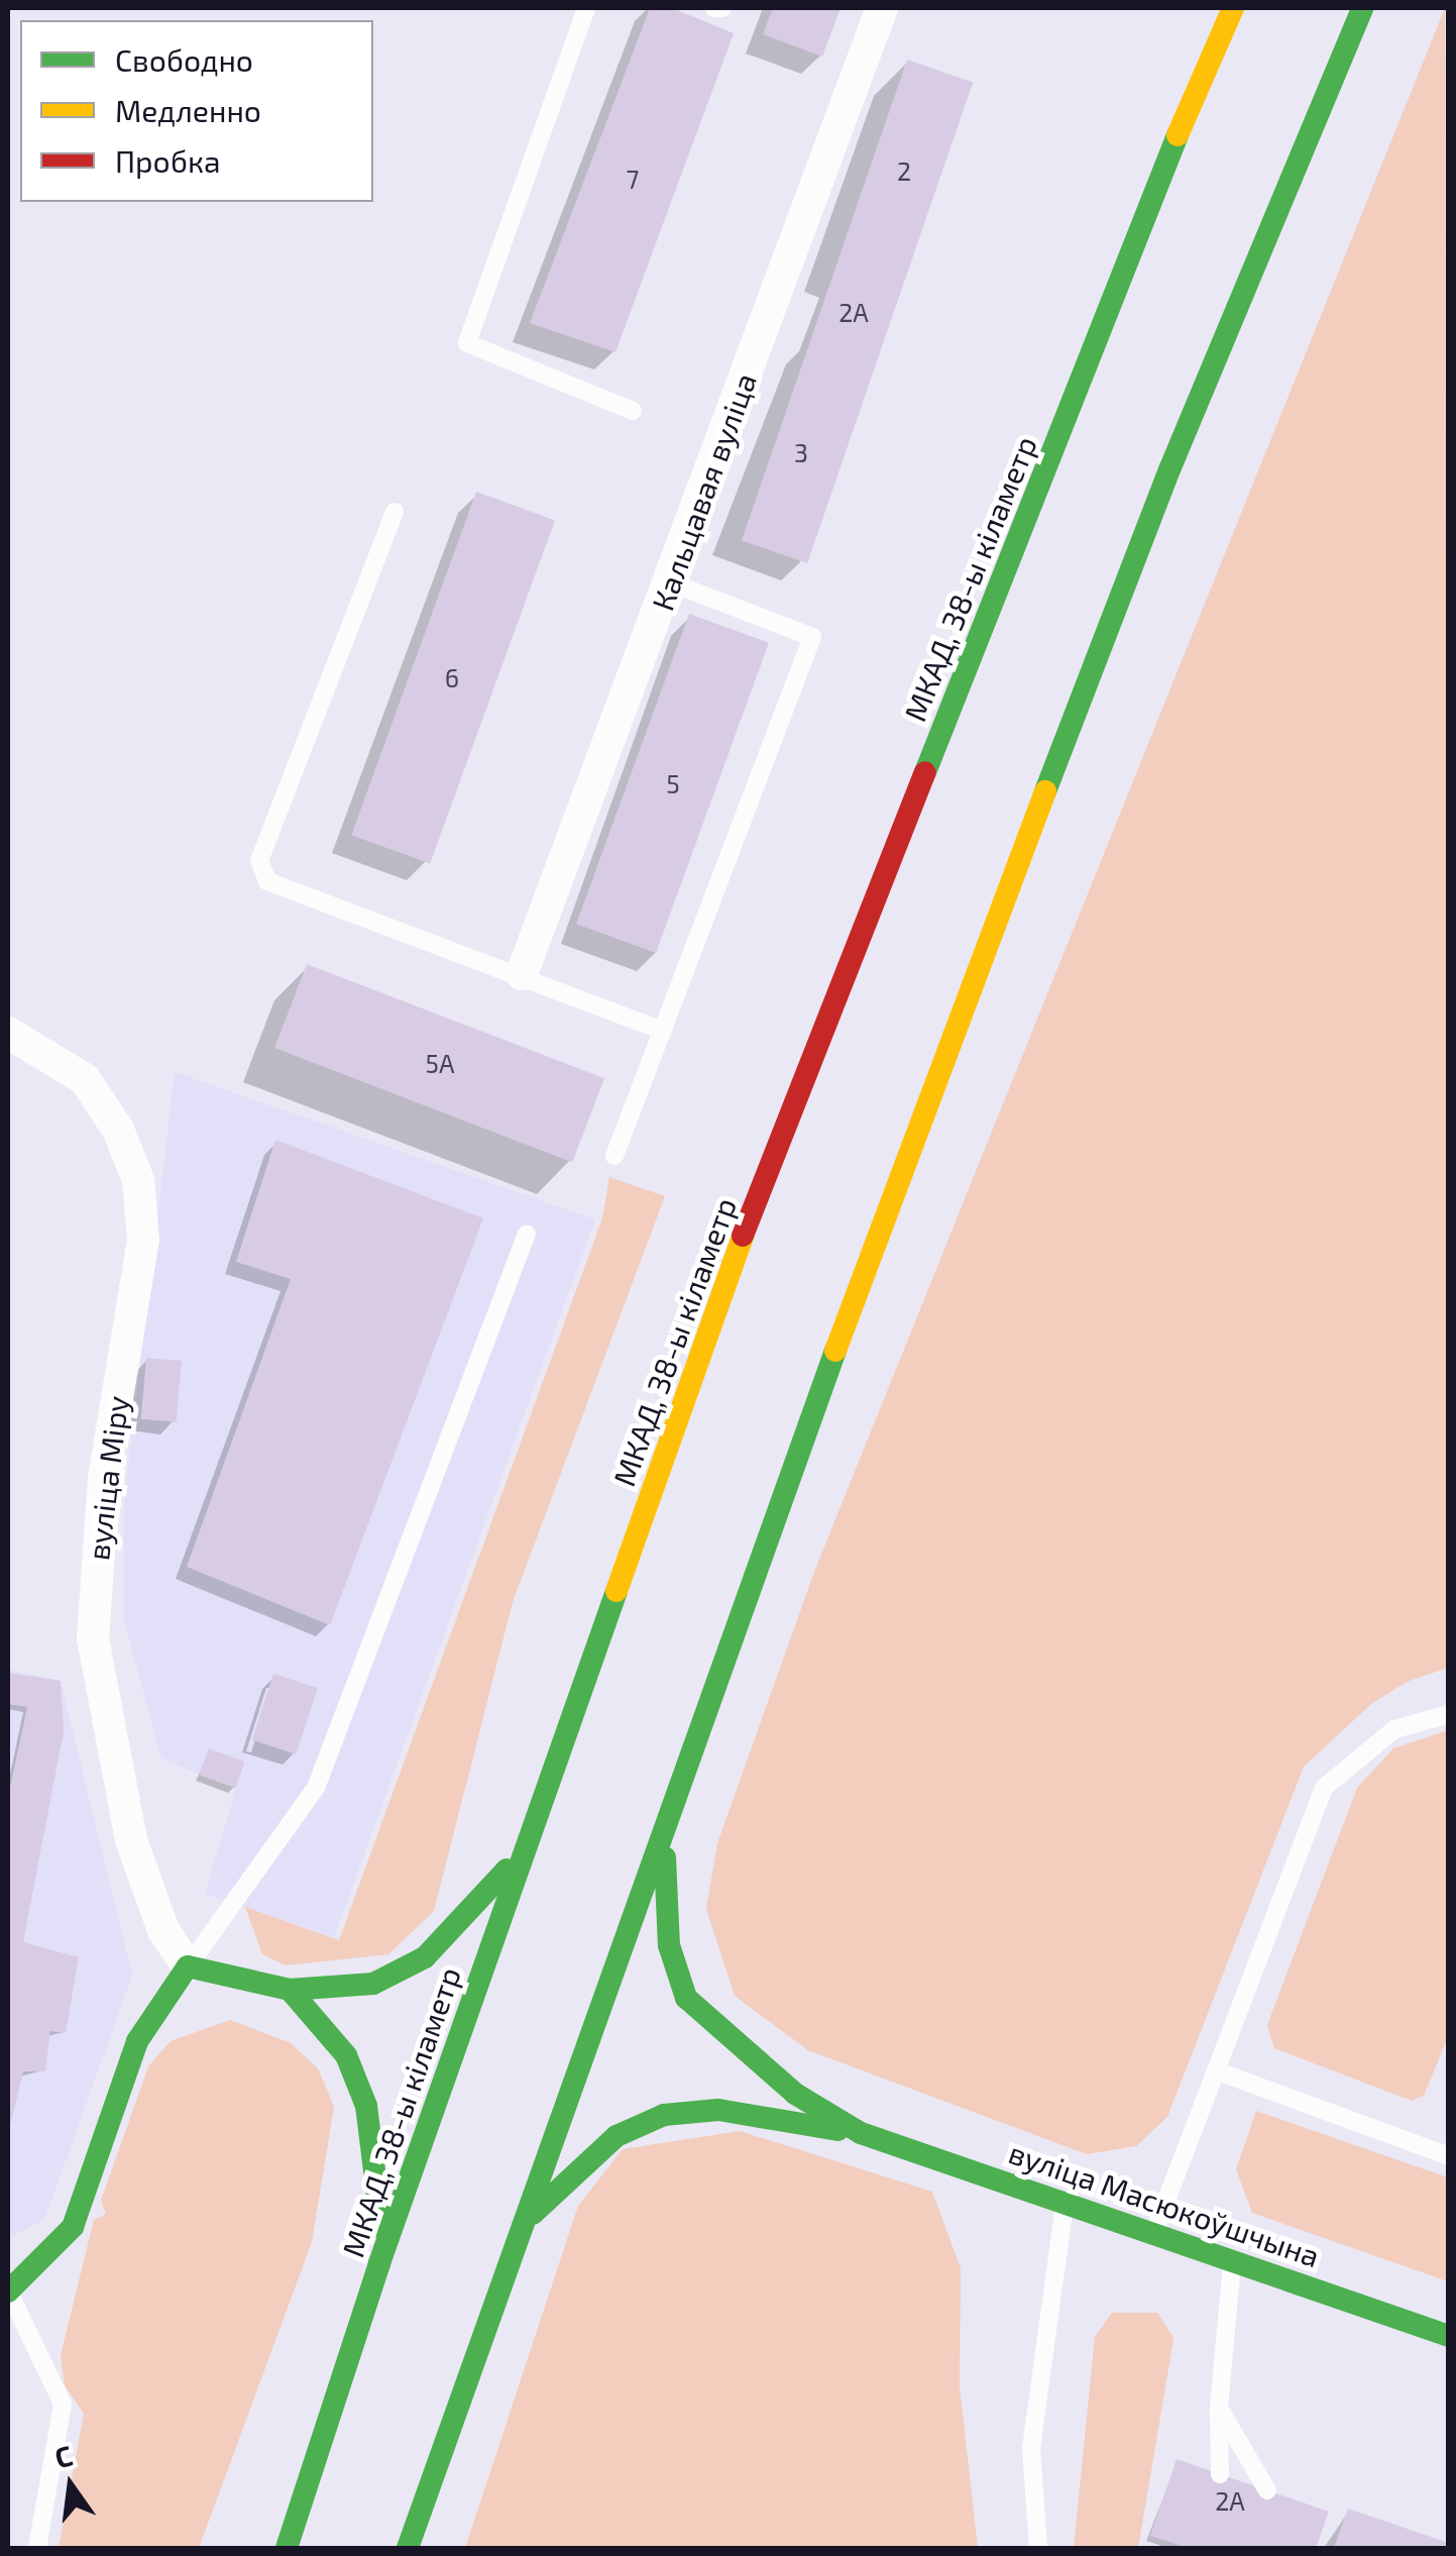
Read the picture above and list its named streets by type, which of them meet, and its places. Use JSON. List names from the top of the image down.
{
  "streets": {
    "main road": ["МКАД, 38-ы кіламетр", "вуліца Масюкоўшчына"],
    "street": ["Кальцавая вуліца", "вуліца Міру"]
  },
  "house_numbers": [
    "2",
    "7",
    "2А",
    "3",
    "6",
    "5",
    "5А",
    "2А"
  ],
  "legend": ["Свободно", "Медленно", "Пробка"],
  "north": "top"
}
